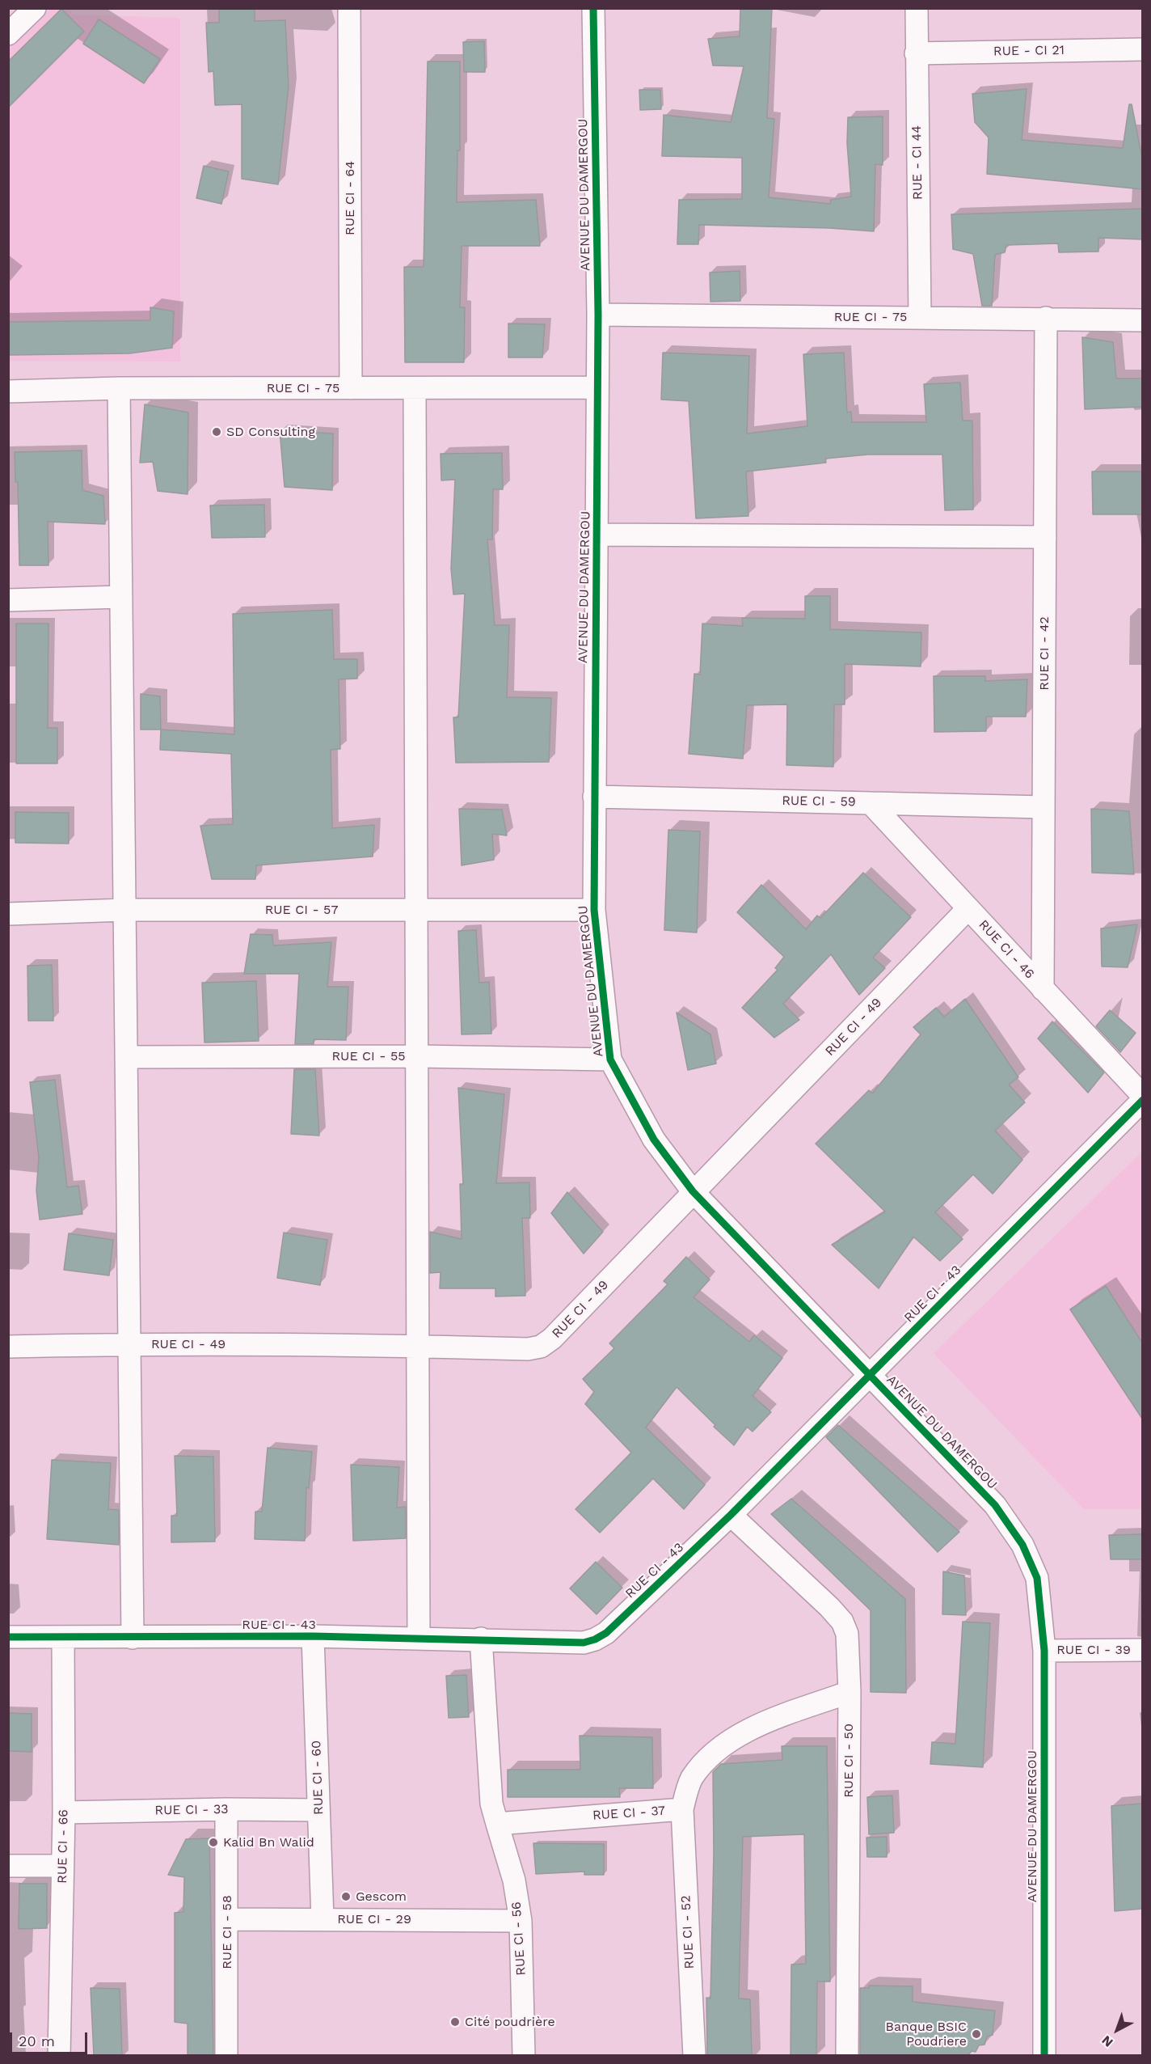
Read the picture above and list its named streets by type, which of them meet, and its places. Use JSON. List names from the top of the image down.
{
  "streets": {
    "street": [
      "RUE - CI 21",
      "RUE - CI 44",
      "AVENUE DU DAMERGOU",
      "RUE CI - 64",
      "RUE CI - 75",
      "RUE CI - 42",
      "RUE CI - 59",
      "RUE CI - 57",
      "RUE CI - 46",
      "RUE CI - 49",
      "RUE CI - 55",
      "RUE CI - 43",
      "RUE CI - 39",
      "RUE CI - 50",
      "RUE CI - 60",
      "RUE CI - 33",
      "RUE CI - 37",
      "RUE CI - 66",
      "RUE CI - 29",
      "RUE CI - 58",
      "RUE CI - 52",
      "RUE CI - 56"
    ]
  },
  "crossings": [
    ["RUE - CI 21", "RUE - CI 44"],
    ["RUE - CI 44", "RUE CI - 75"],
    ["AVENUE DU DAMERGOU", "RUE CI - 75"],
    ["AVENUE DU DAMERGOU", "RUE CI - 59"],
    ["AVENUE DU DAMERGOU", "RUE CI - 57"],
    ["AVENUE DU DAMERGOU", "RUE CI - 49"],
    ["AVENUE DU DAMERGOU", "RUE CI - 55"],
    ["AVENUE DU DAMERGOU", "RUE CI - 43"],
    ["AVENUE DU DAMERGOU", "RUE CI - 39"],
    ["RUE CI - 64", "RUE CI - 75"],
    ["RUE CI - 75", "RUE CI - 42"],
    ["RUE CI - 42", "RUE CI - 59"],
    ["RUE CI - 42", "RUE CI - 46"],
    ["RUE CI - 59", "RUE CI - 46"],
    ["RUE CI - 46", "RUE CI - 49"],
    ["RUE CI - 43", "RUE CI - 50"],
    ["RUE CI - 43", "RUE CI - 60"],
    ["RUE CI - 43", "RUE CI - 66"],
    ["RUE CI - 43", "RUE CI - 56"],
    ["RUE CI - 50", "RUE CI - 37"],
    ["RUE CI - 60", "RUE CI - 33"],
    ["RUE CI - 60", "RUE CI - 29"],
    ["RUE CI - 33", "RUE CI - 66"],
    ["RUE CI - 33", "RUE CI - 58"],
    ["RUE CI - 37", "RUE CI - 52"],
    ["RUE CI - 37", "RUE CI - 56"],
    ["RUE CI - 29", "RUE CI - 58"],
    ["RUE CI - 29", "RUE CI - 56"]
  ],
  "places": [
    "SD Consulting",
    "Kalid Bn Walid",
    "Gescom",
    "Cité poudrière",
    "Banque BSIC Poudriere"
  ],
  "scale_bar": "20 m",
  "north": "bottom left"
}
